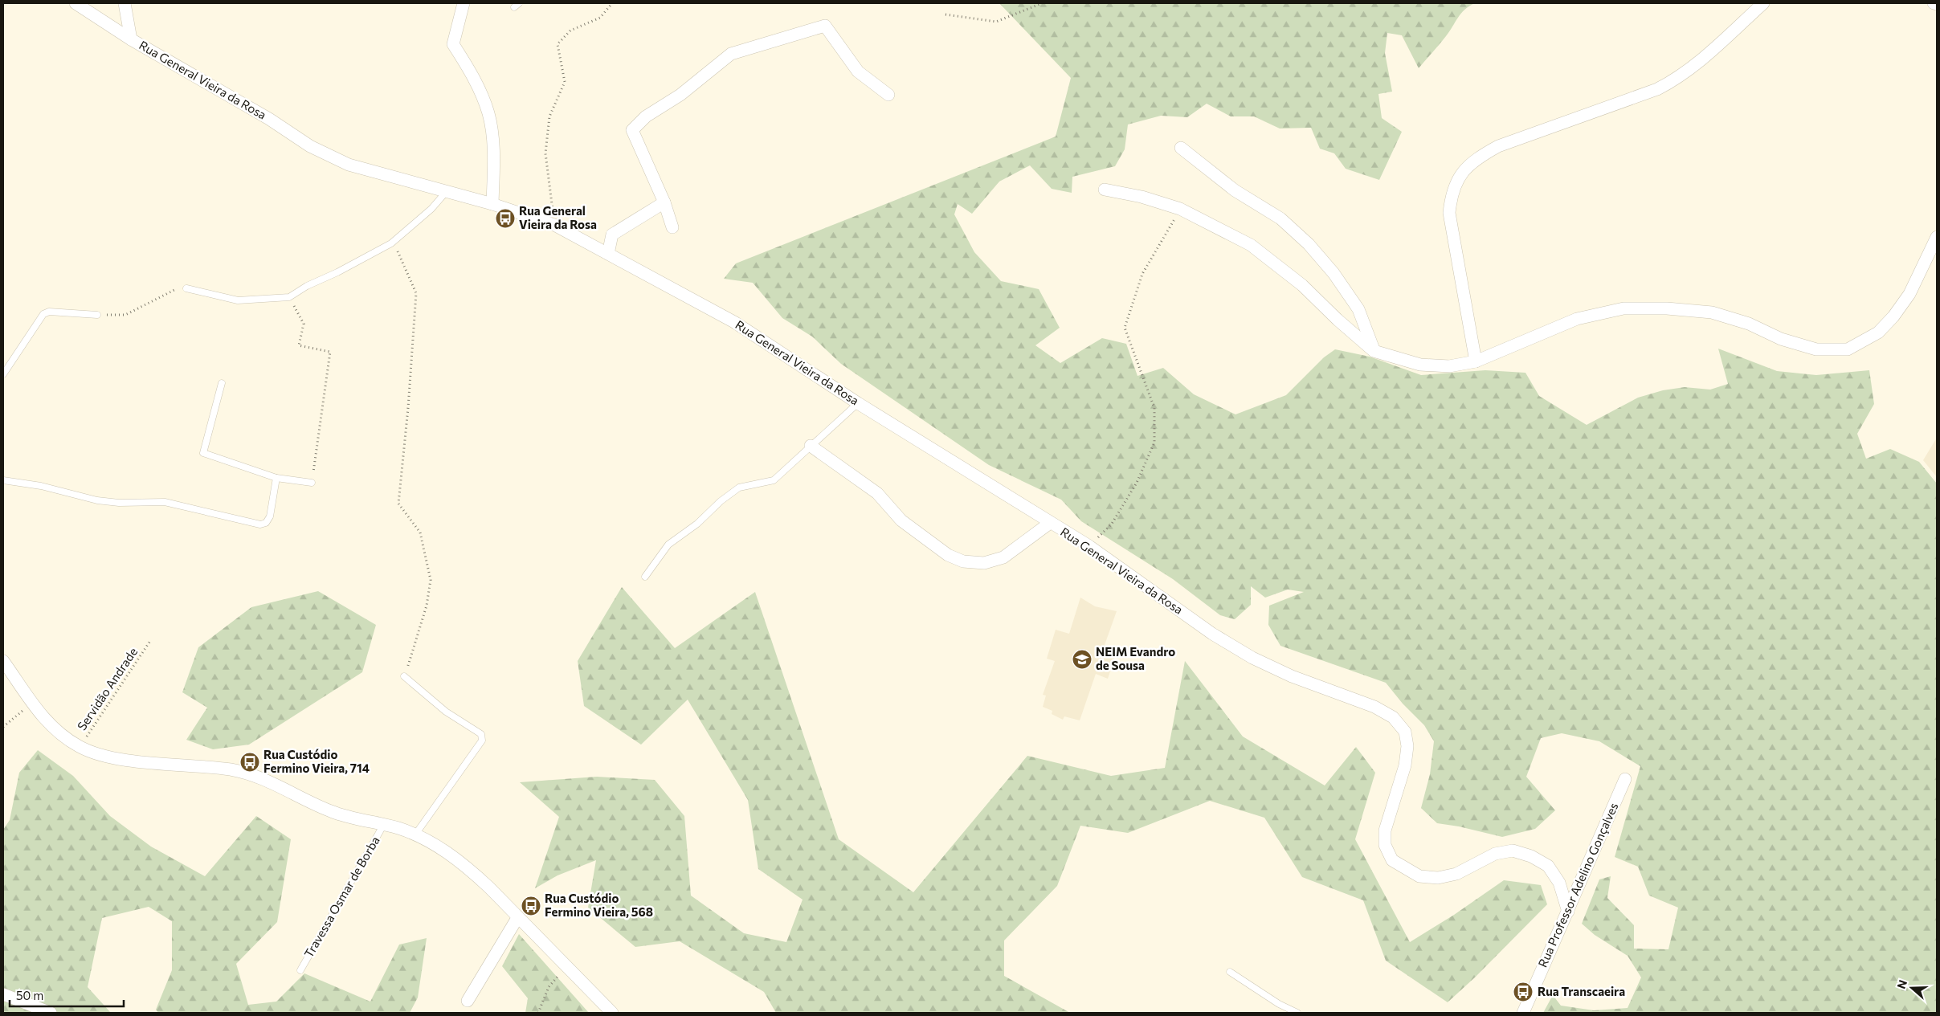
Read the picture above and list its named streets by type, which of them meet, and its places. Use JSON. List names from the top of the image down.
{
  "streets": {
    "street": ["Rua General Vieira da Rosa", "Rua Professor Adelino Gonçalves"],
    "lane": ["Travessa Osmar de Borba"],
    "path": ["Servidão Andrade"]
  },
  "crossings": [
    ["Rua General Vieira da Rosa", "Rua Professor Adelino Gonçalves"]
  ],
  "places": {
    "bus stop": [
      "Rua General Vieira da Rosa",
      "Rua Custódio Fermino Vieira, 714",
      "Rua Custódio Fermino Vieira, 568",
      "Rua Transcaeira"
    ],
    "school or university": ["NEIM Evandro de Sousa"]
  },
  "scale_bar": "50 m",
  "north": "left"
}
